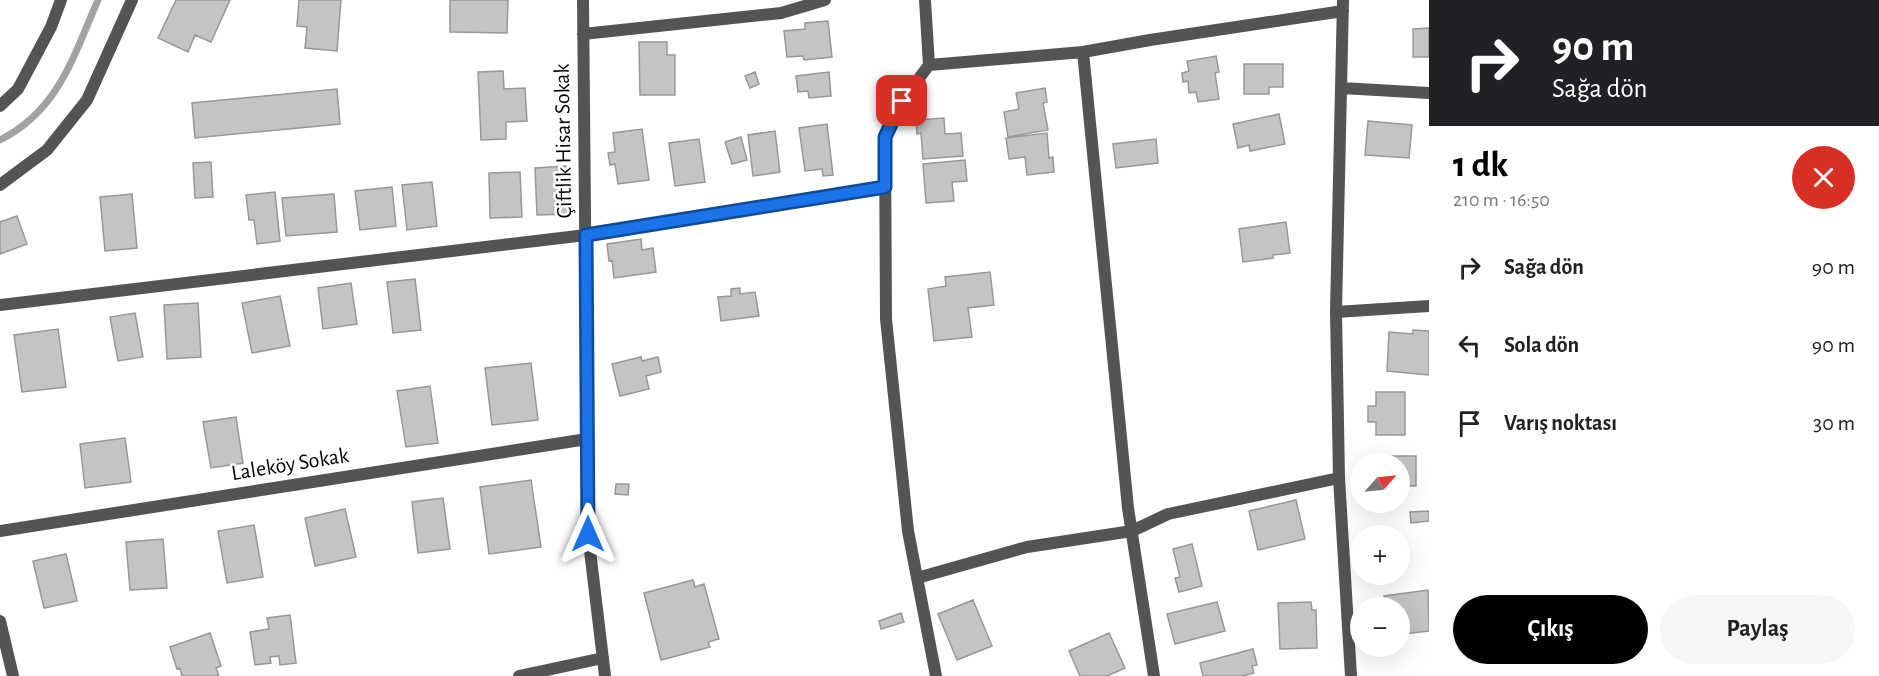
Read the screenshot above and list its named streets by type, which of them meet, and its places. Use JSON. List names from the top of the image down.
{
  "streets": {
    "street": ["Çiftlik Hisar Sokak", "Laleköy Sokak"]
  },
  "crossings": [
    ["Çiftlik Hisar Sokak", "Laleköy Sokak"]
  ],
  "north": "top right",
  "page": {
    "turn": ["90 m", "Sağa dön"],
    "heading": ["1 dk", "210 m · 16:50"],
    "list": [
      {
        "name": "Sağa dön",
        "value": "90 m"
      },
      {
        "name": "Sola dön",
        "value": "90 m"
      },
      {
        "name": "Varış noktası",
        "value": "30 m"
      }
    ],
    "map_buttons": ["+", "−"],
    "buttons": ["Çıkış", "Paylaş"]
  }
}
